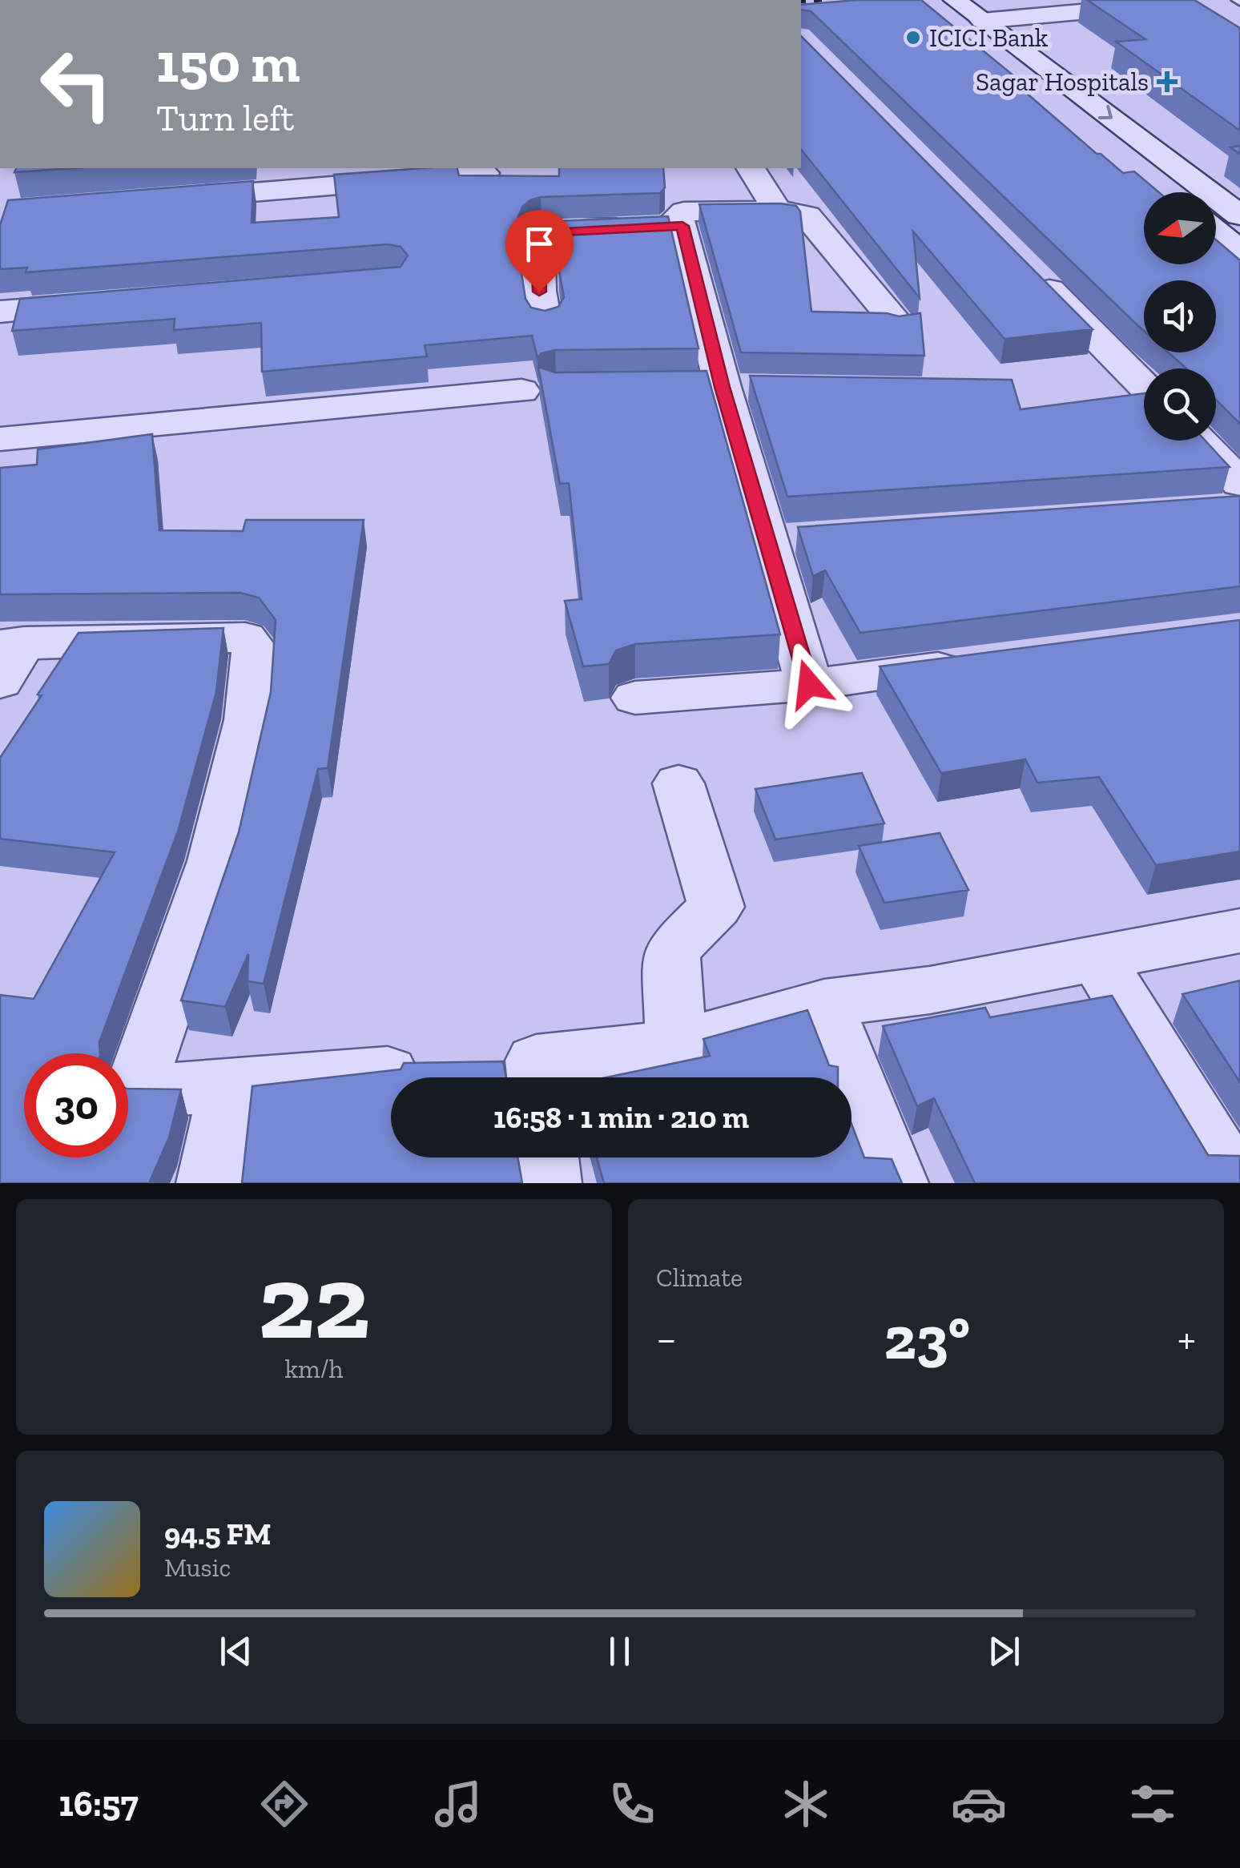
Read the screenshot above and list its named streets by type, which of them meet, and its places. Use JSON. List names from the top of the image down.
{
  "places": {
    "other": ["ICICI Bank"],
    "health": ["Sagar Hospitals"]
  },
  "north": "left",
  "page": {
    "turn": ["150 m", "Turn left"],
    "limit": "30",
    "trip": "16:58 · 1 min · 210 m",
    "tile": [
      ["22", "km/h"],
      "Climate"
    ],
    "heat": ["−", "23°", "+"],
    "song": ["94.5 FM", "Music"],
    "tabs": "16:57"
  }
}
